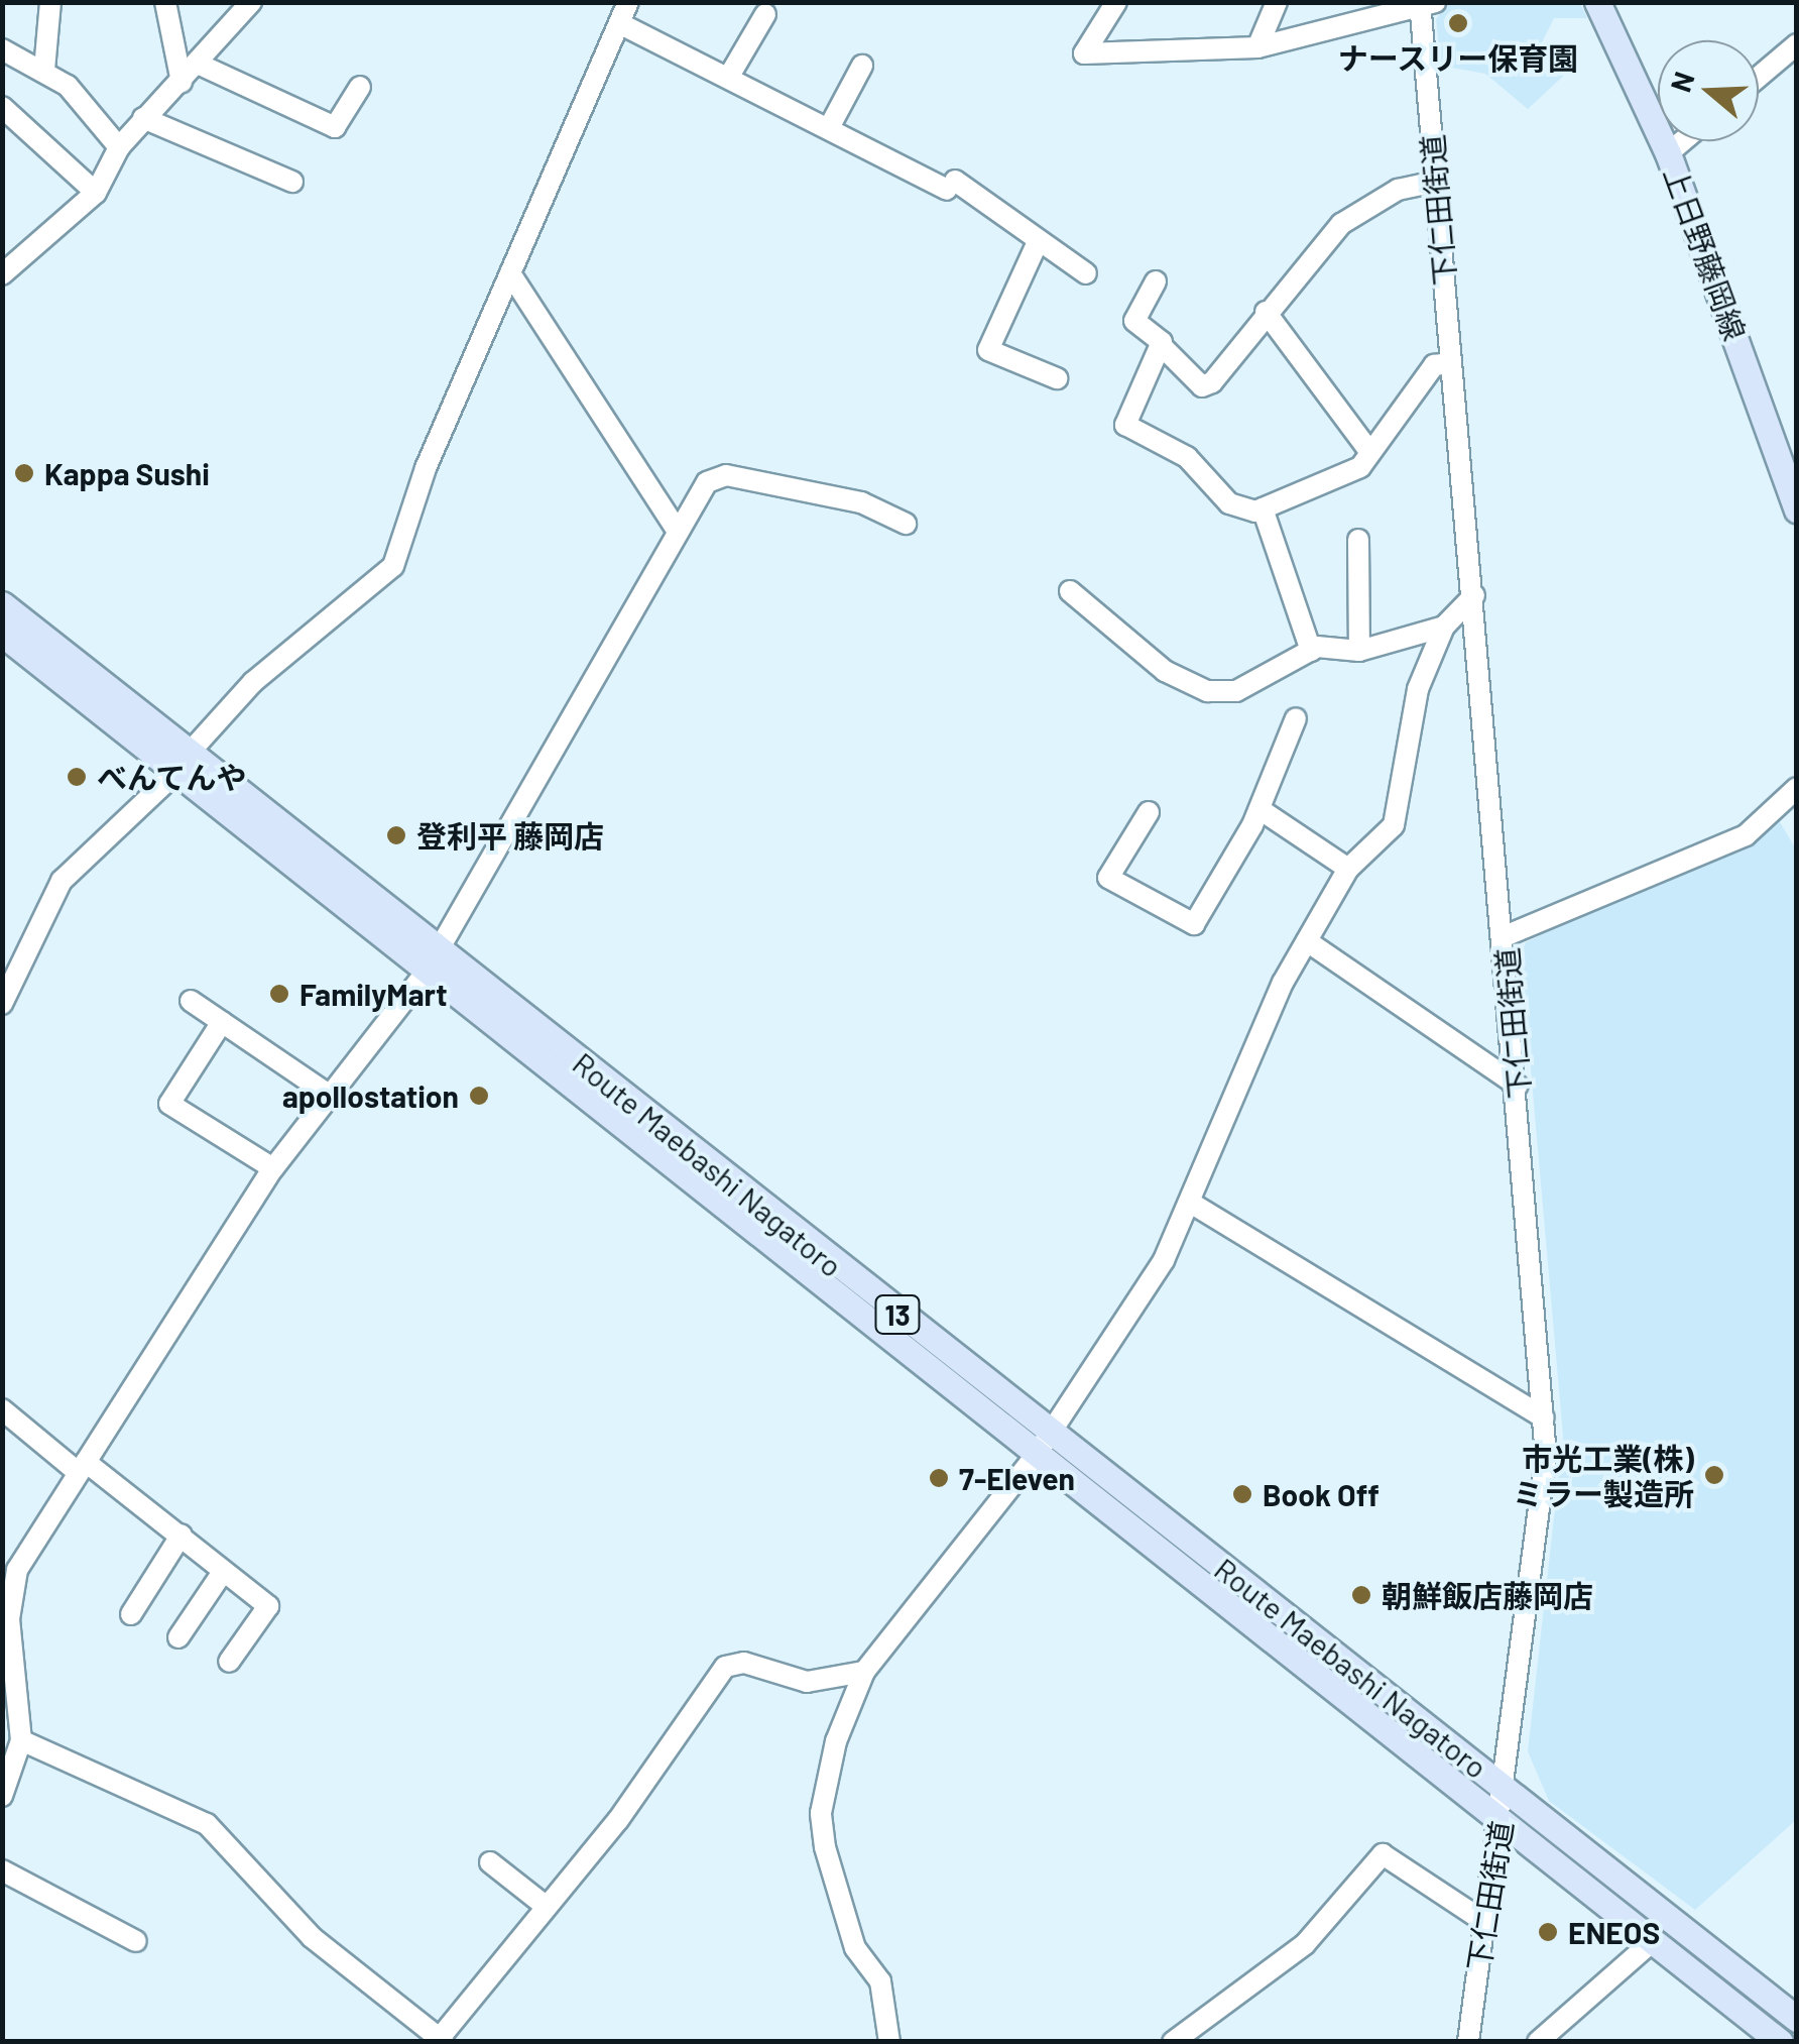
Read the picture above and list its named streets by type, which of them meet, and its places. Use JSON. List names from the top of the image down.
{
  "streets": {
    "main road": ["上日野藤岡線", "Route Maebashi Nagatoro", "13"],
    "street": ["下仁田街道"]
  },
  "crossings": [
    ["下仁田街道", "Route Maebashi Nagatoro"]
  ],
  "places": [
    "ナースリー保育園",
    "Kappa Sushi",
    "べんてんや",
    "登利平 藤岡店",
    "FamilyMart",
    "apollostation",
    "市光工業(株) ミラー製造所",
    "7-Eleven",
    "Book Off",
    "朝鮮飯店藤岡店",
    "ENEOS"
  ],
  "north": "left"
}
